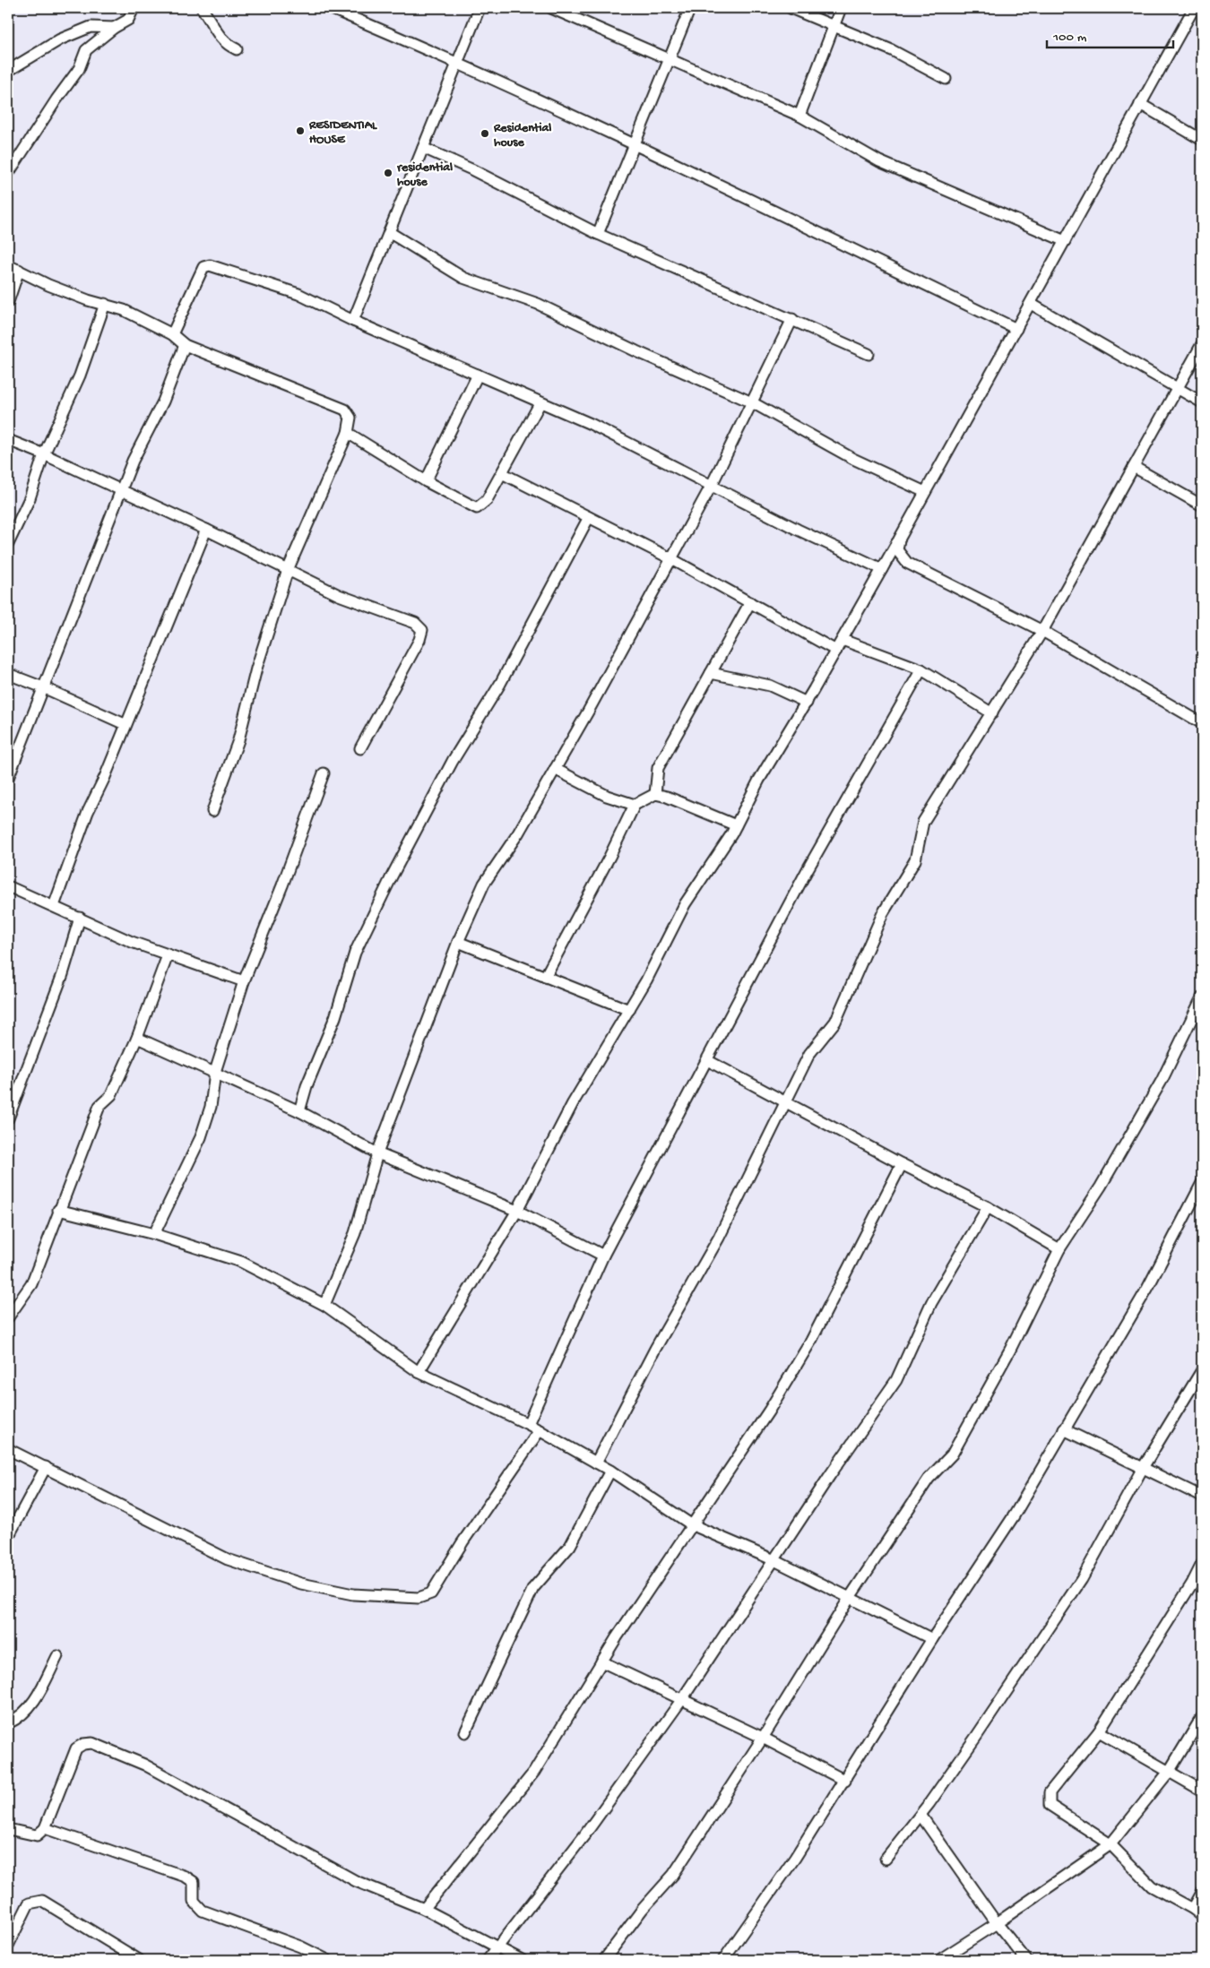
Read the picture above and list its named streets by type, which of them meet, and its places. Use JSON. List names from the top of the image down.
{
  "places": ["RESIDENTIAL HOUSE", "Residential house", "residential house"],
  "scale_bar": "100 m"
}
